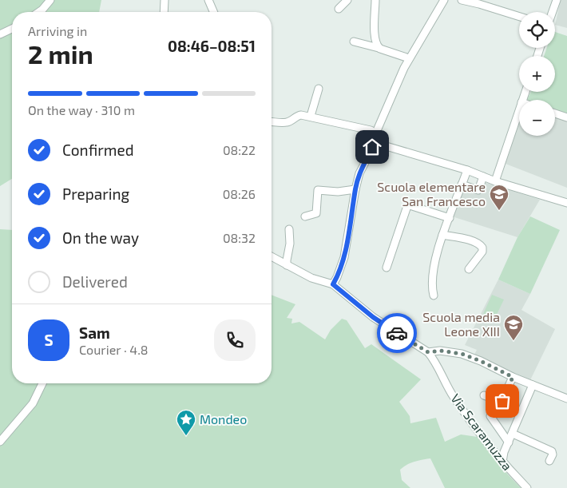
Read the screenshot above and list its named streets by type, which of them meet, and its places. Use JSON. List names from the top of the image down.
{
  "streets": {
    "street": ["Via Scaramuzza"]
  },
  "places": {
    "school or university": ["Scuola elementare San Francesco", "Scuola media Leone XIII"],
    "place": ["Mondeo"]
  },
  "page": {
    "map_buttons": ["+", "−"],
    "heading": ["2 min", "Arriving in", "08:46–08:51"],
    "panel": ["Sam", "Courier · 4.8"],
    "bar": "On the way · 310 m",
    "list": [
      ["Confirmed", "08:22"],
      ["Preparing", "08:26"],
      ["On the way", "08:32"],
      "Delivered"
    ],
    "round": "S"
  }
}
